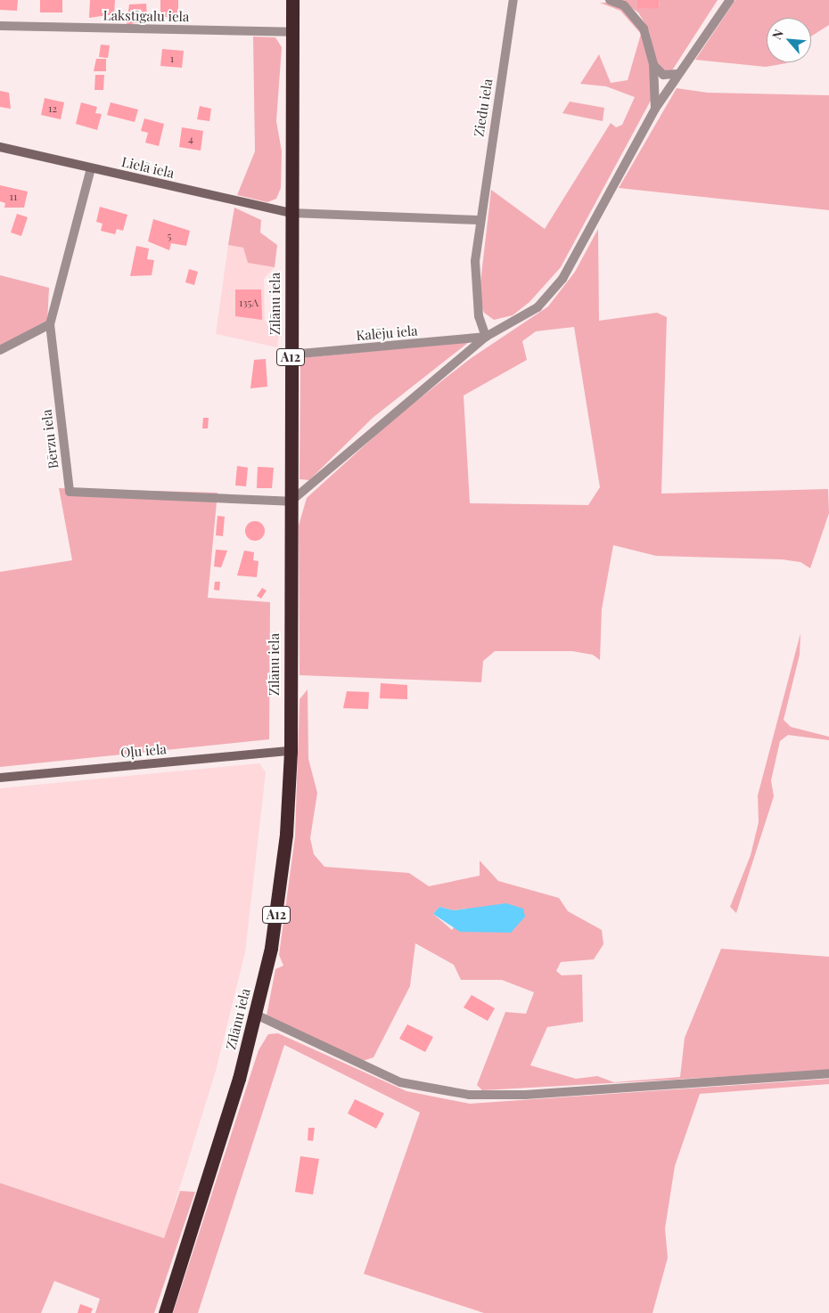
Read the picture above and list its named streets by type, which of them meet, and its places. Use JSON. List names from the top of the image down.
{
  "streets": {
    "highway": ["Zīlānu iela", "A12"],
    "street": [
      "Lakstīgalu iela",
      "Ziedu iela",
      "Lielā iela",
      "Kalēju iela",
      "Bērzu iela",
      "Oļu iela"
    ]
  },
  "crossings": [
    ["Lakstīgalu iela", "Zīlānu iela"],
    ["Ziedu iela", "Kalēju iela"],
    ["Lielā iela", "Zīlānu iela"],
    ["Lielā iela", "Bērzu iela"],
    ["Zīlānu iela", "Kalēju iela"],
    ["Zīlānu iela", "Bērzu iela"],
    ["Zīlānu iela", "Oļu iela"]
  ],
  "house_numbers": [
    "1",
    "12",
    "4",
    "11",
    "5",
    "135A"
  ],
  "north": "top left"
}
